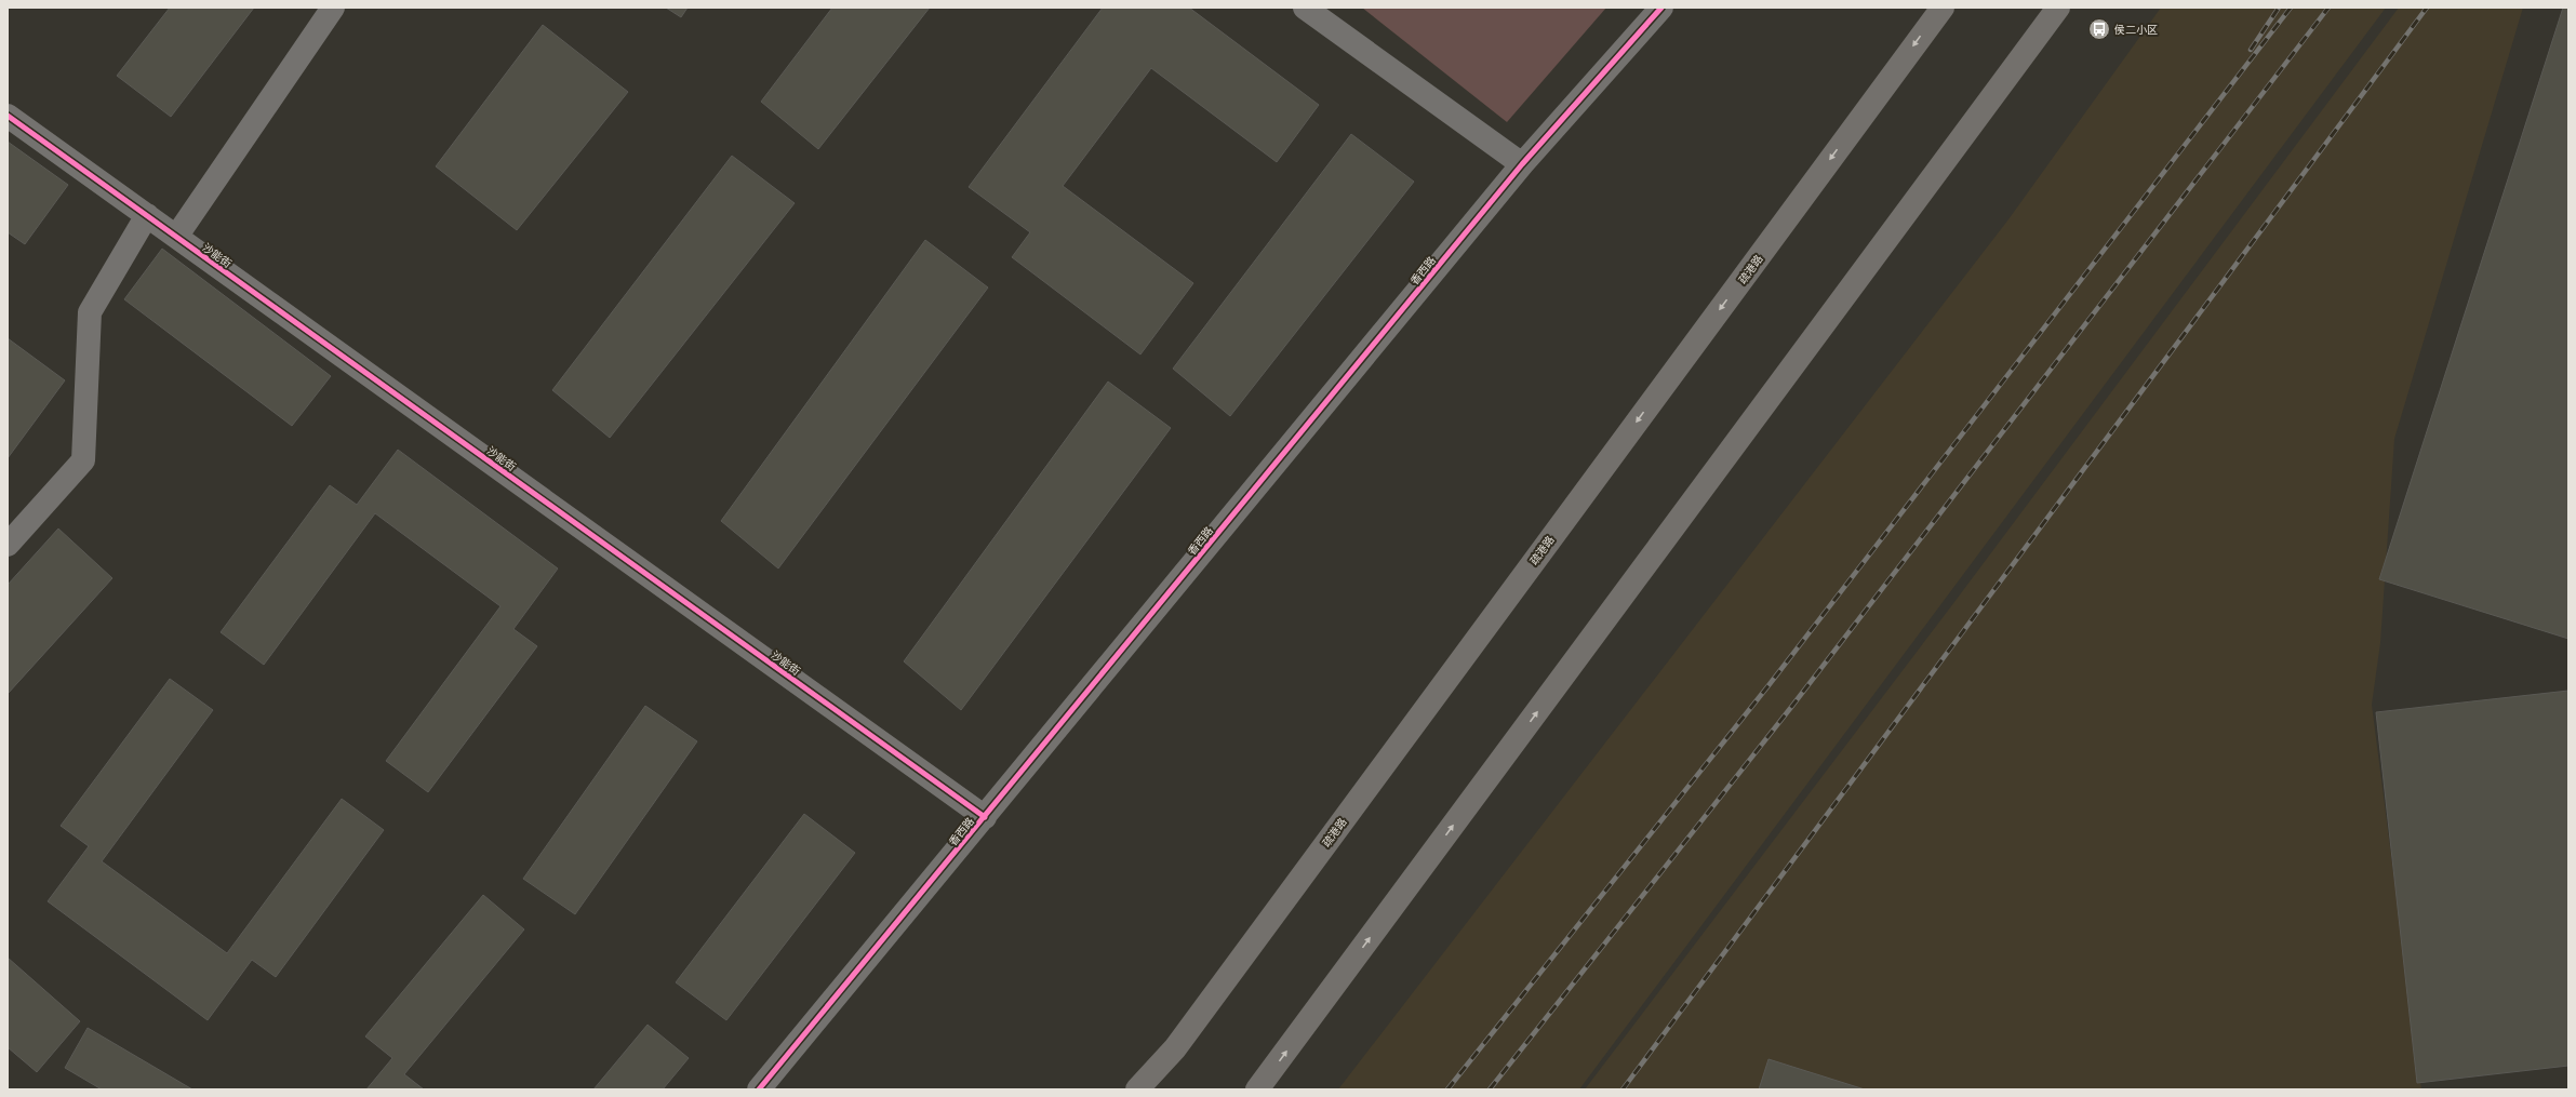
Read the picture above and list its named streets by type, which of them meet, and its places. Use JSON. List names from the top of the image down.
{
  "streets": {
    "highway": ["疏港路"],
    "street": ["沙能街", "香西路"]
  },
  "crossings": [
    ["沙能街", "香西路"]
  ],
  "places": {
    "bus stop": ["侯二小区"]
  }
}
